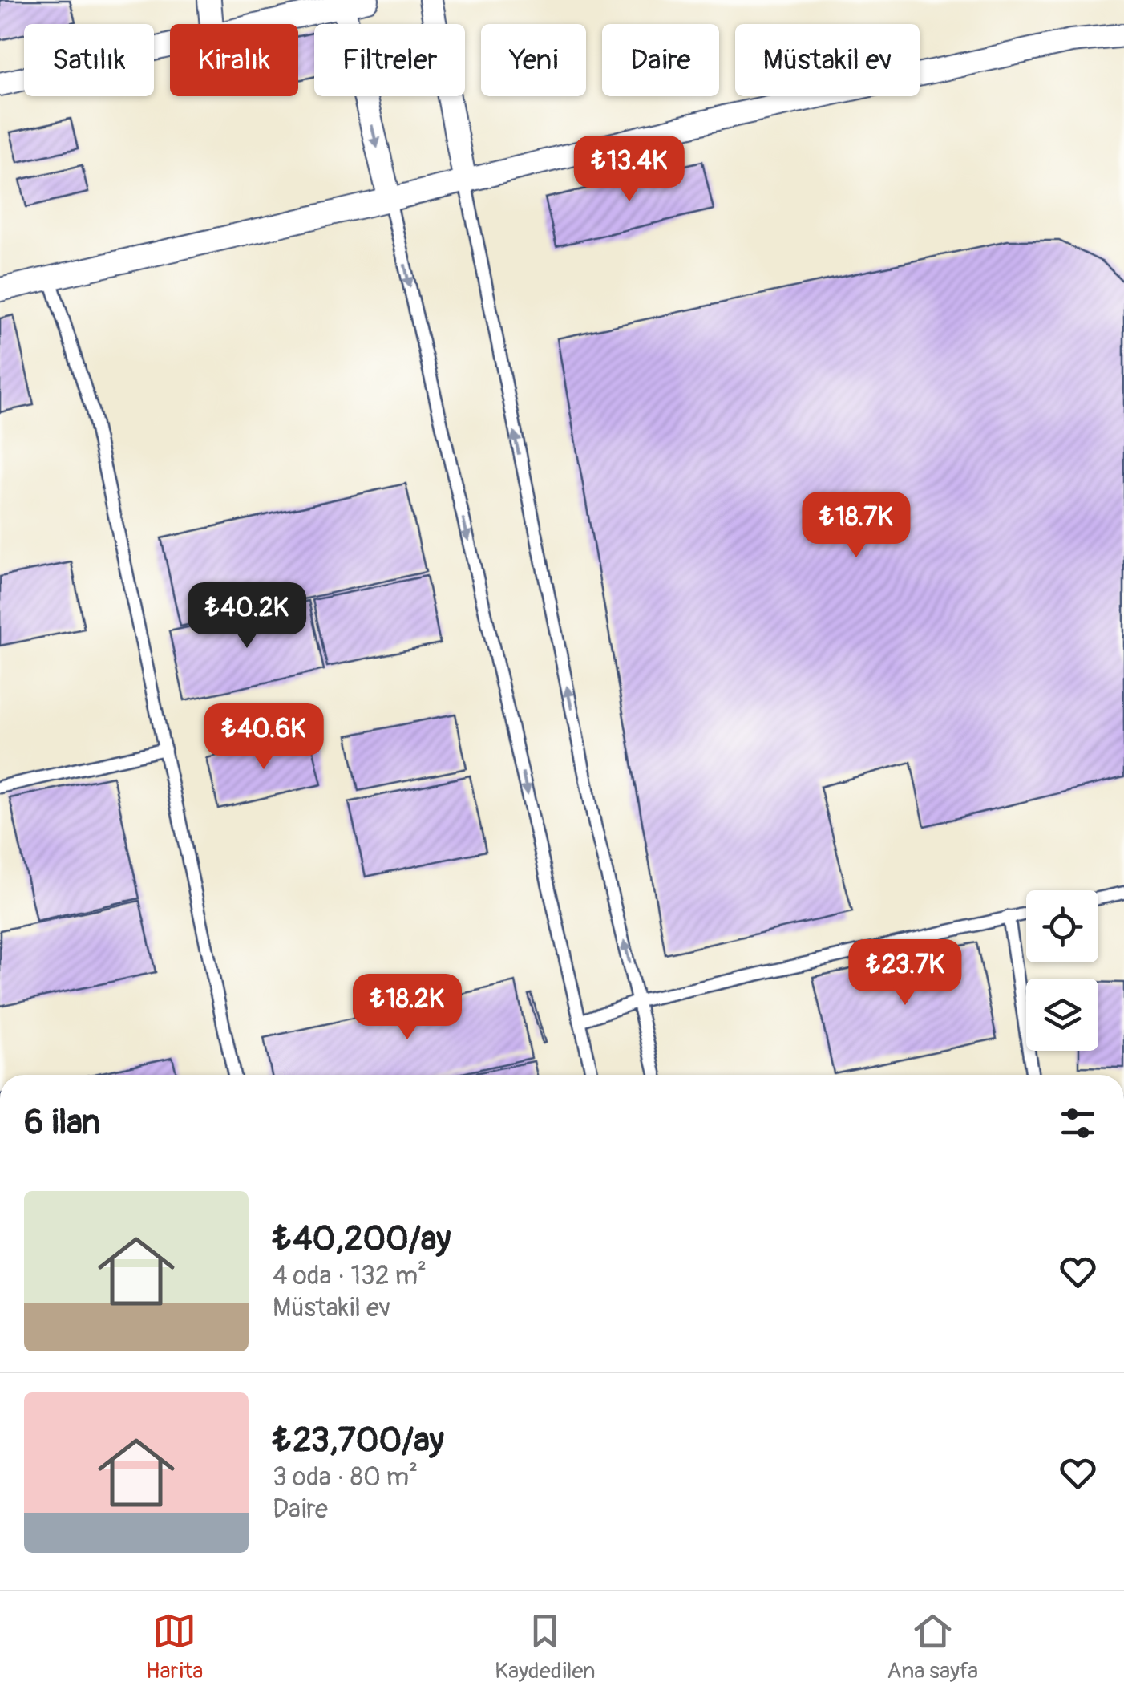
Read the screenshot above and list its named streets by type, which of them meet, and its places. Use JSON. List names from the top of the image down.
{
  "page": {
    "chip": [
      "Satılık",
      "Kiralık",
      "Filtreler",
      "Yeni",
      "Daire",
      "Müstakil ev"
    ],
    "price": [
      "₺13.4K",
      "₺18.7K",
      "₺40.2K",
      "₺40.6K",
      "₺23.7K",
      "₺18.2K"
    ],
    "heading": "6 ilan",
    "list": [
      {
        "name": "₺40,200/ay",
        "note": "4 oda · 132 m² · Müstakil ev"
      },
      {
        "name": "₺23,700/ay",
        "note": "3 oda · 80 m² · Daire"
      }
    ],
    "tabs": ["Harita", "Kaydedilen", "Ana sayfa"]
  }
}
